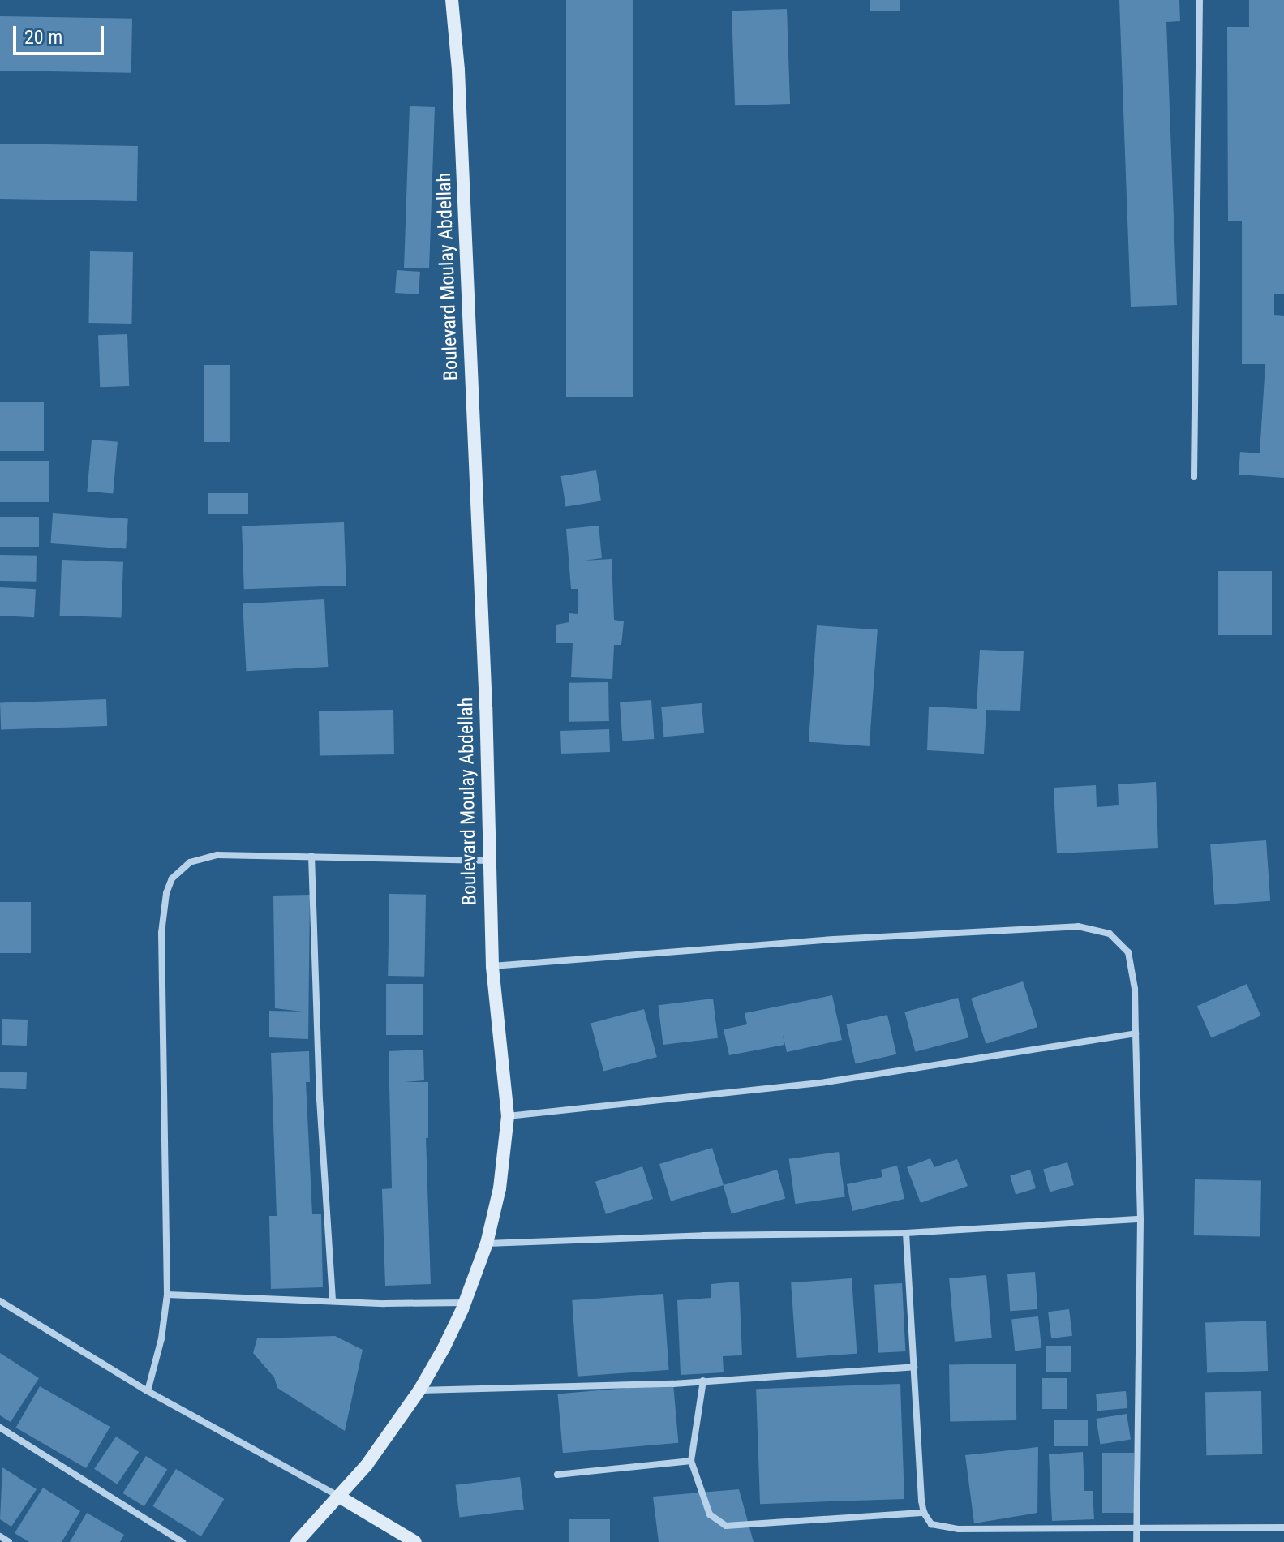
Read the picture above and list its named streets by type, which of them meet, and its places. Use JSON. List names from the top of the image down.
{
  "streets": {
    "main road": ["Boulevard Moulay Abdellah"]
  },
  "scale_bar": "20 m"
}
